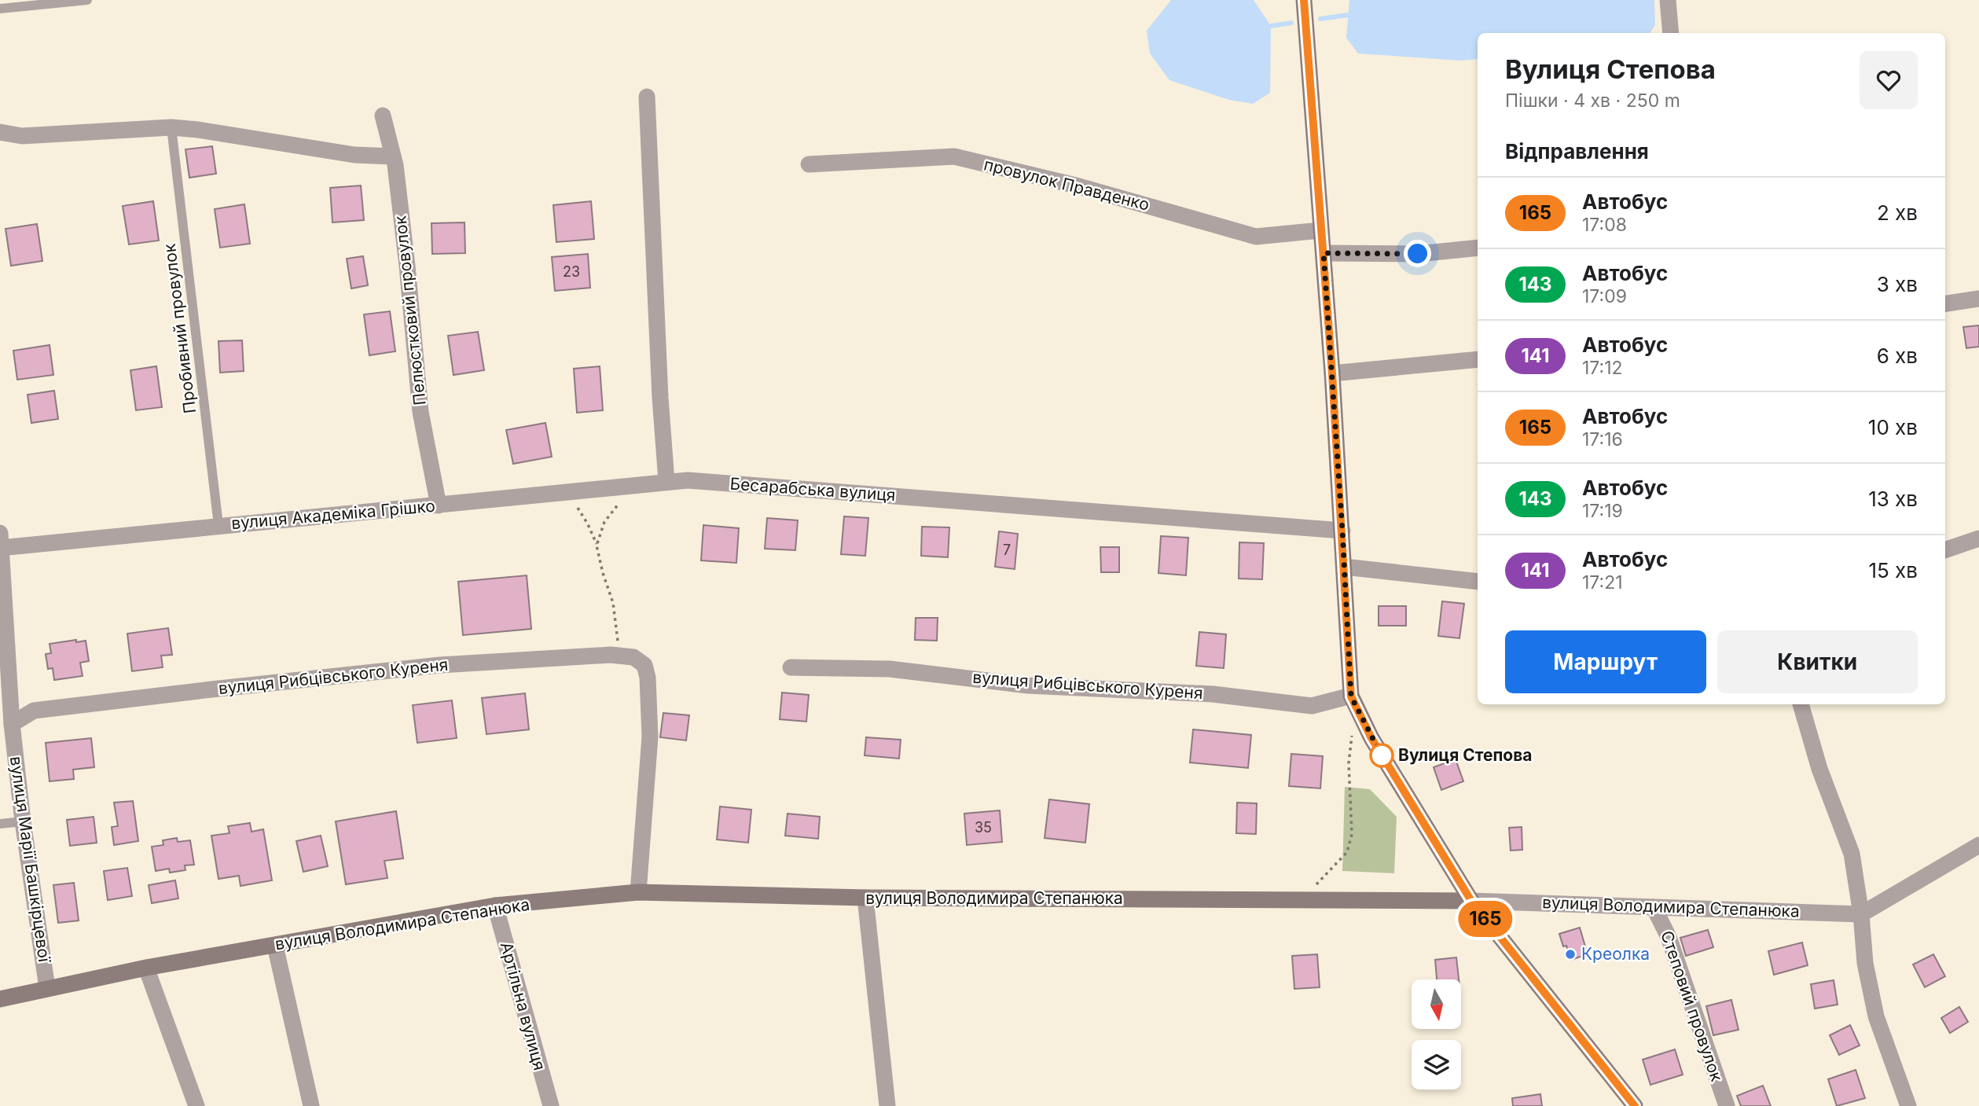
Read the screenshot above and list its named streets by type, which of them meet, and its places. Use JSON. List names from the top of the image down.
{
  "streets": {
    "street": [
      "провулок Правденко",
      "Пелюстковий провулок",
      "Бесарабська вулиця",
      "вулиця Академіка Грішко",
      "вулиця Рибцівського Куреня",
      "вулиця Марії Башкірцевої",
      "вулиця Володимира Степанюка",
      "Артільна вулиця",
      "Степовий провулок"
    ],
    "lane": ["Пробивний провулок"]
  },
  "crossings": [
    ["Пелюстковий провулок", "вулиця Академіка Грішко"],
    ["Пробивний провулок", "вулиця Академіка Грішко"],
    ["Бесарабська вулиця", "вулиця Академіка Грішко"],
    ["вулиця Академіка Грішко", "вулиця Марії Башкірцевої"],
    ["вулиця Рибцівського Куреня", "вулиця Марії Башкірцевої"],
    ["вулиця Рибцівського Куреня", "вулиця Володимира Степанюка"],
    ["вулиця Марії Башкірцевої", "вулиця Володимира Степанюка"],
    ["вулиця Володимира Степанюка", "Артільна вулиця"],
    ["вулиця Володимира Степанюка", "Степовий провулок"]
  ],
  "places": ["Вулиця Степова", "Креолка"],
  "lines": ["bus line 165"],
  "house_numbers": ["23", "7", "35"],
  "north": "bottom",
  "page": {
    "on_map": "165",
    "heading": [
      ["Вулиця Степова", "Пішки · 4 хв · 250 m"],
      "Відправлення"
    ],
    "list": [
      {
        "mark": "165",
        "name": "Автобус",
        "note": "17:08",
        "value": "2 хв"
      },
      {
        "mark": "143",
        "name": "Автобус",
        "note": "17:09",
        "value": "3 хв"
      },
      {
        "mark": "141",
        "name": "Автобус",
        "note": "17:12",
        "value": "6 хв"
      },
      {
        "mark": "165",
        "name": "Автобус",
        "note": "17:16",
        "value": "10 хв"
      },
      {
        "mark": "143",
        "name": "Автобус",
        "note": "17:19",
        "value": "13 хв"
      },
      {
        "mark": "141",
        "name": "Автобус",
        "note": "17:21",
        "value": "15 хв"
      }
    ],
    "buttons": ["Маршрут", "Квитки"]
  }
}
